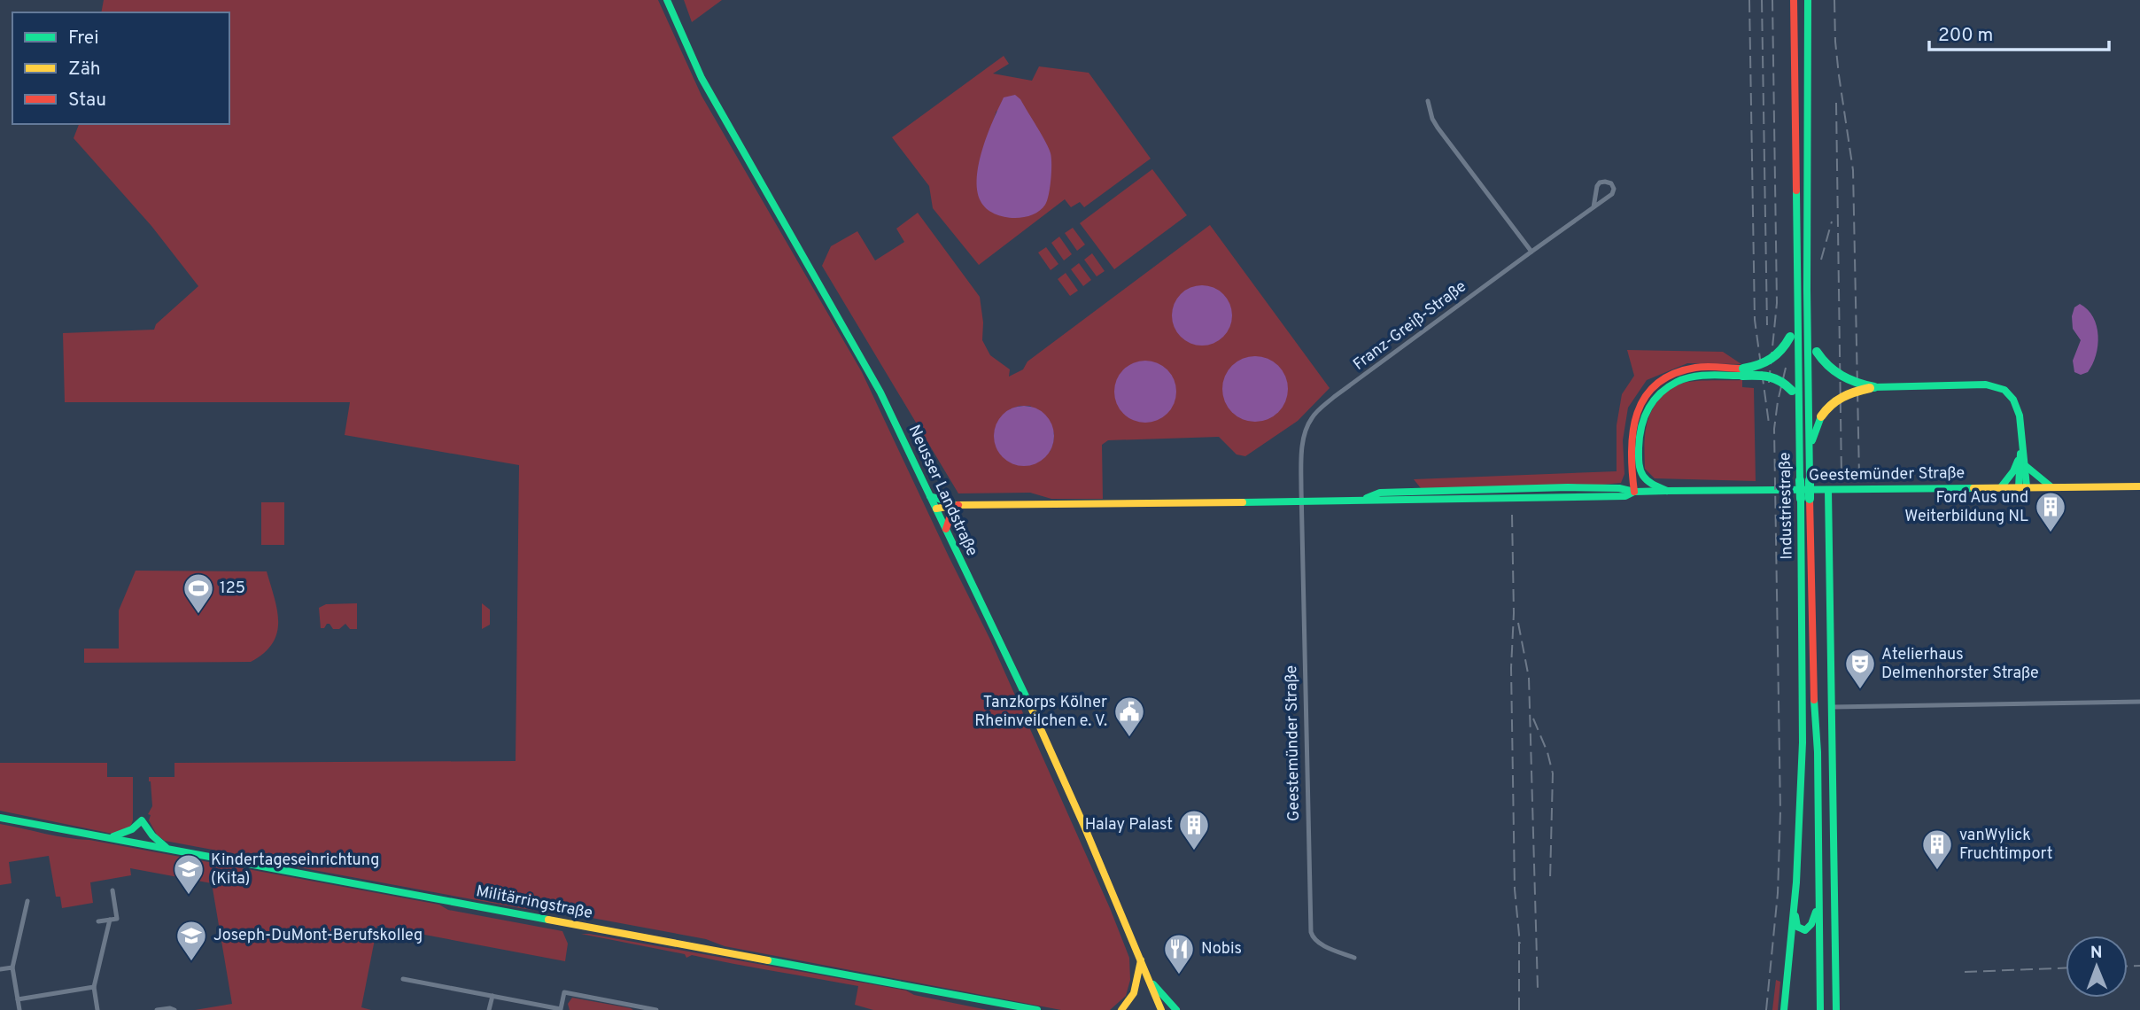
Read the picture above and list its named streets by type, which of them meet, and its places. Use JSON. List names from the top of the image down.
{
  "streets": {
    "main road": [
      "Geestemünder Straße",
      "Neusser Landstraße",
      "Industriestraße",
      "Militärringstraße"
    ],
    "street": ["Franz-Greiß-Straße"]
  },
  "crossings": [
    ["Franz-Greiß-Straße", "Geestemünder Straße"],
    ["Geestemünder Straße", "Neusser Landstraße"]
  ],
  "places": {
    "building": ["Ford Aus und Weiterbildung NL", "Halay Palast", "vanWylick Fruchtimport"],
    "sports": ["125"],
    "theatre": ["Atelierhaus Delmenhorster Straße"],
    "public building": ["Tanzkorps Kölner Rheinveilchen e. V."],
    "school or university": ["Kindertageseinrichtung (Kita)", "Joseph-DuMont-Berufskolleg"],
    "restaurant": ["Nobis"]
  },
  "legend": ["Frei", "Zäh", "Stau"],
  "scale_bar": "200 m",
  "north": "top"
}
